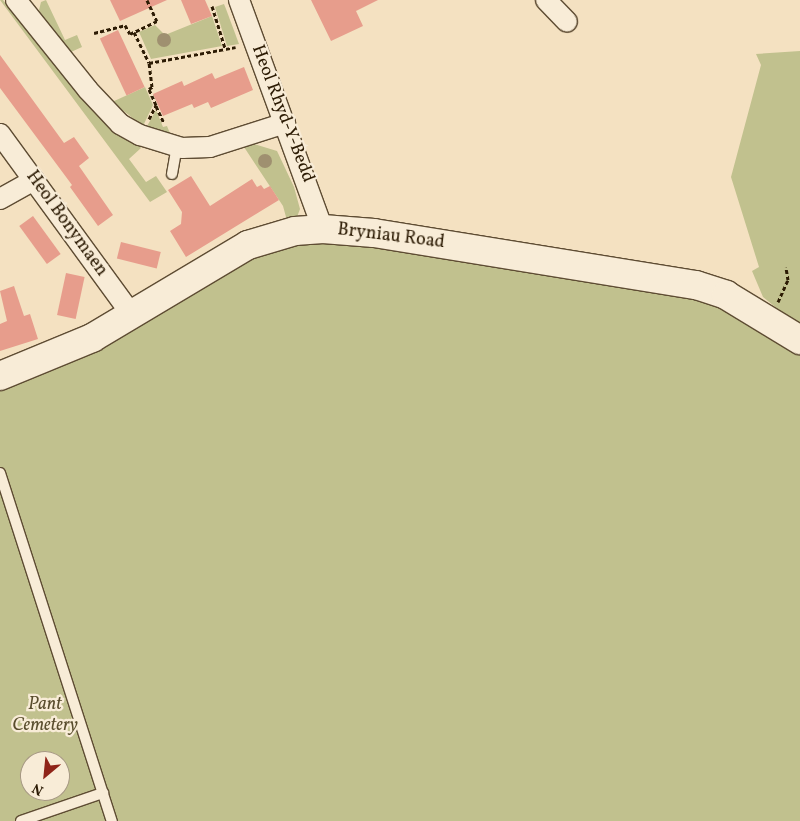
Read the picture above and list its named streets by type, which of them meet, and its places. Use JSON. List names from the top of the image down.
{
  "streets": {
    "street": ["Heol Rhyd-Y-Bedd", "Heol Bonymaen", "Bryniau Road"]
  },
  "crossings": [
    ["Heol Rhyd-Y-Bedd", "Bryniau Road"],
    ["Heol Bonymaen", "Bryniau Road"]
  ],
  "parks": ["Pant Cemetery"],
  "north": "bottom left"
}
